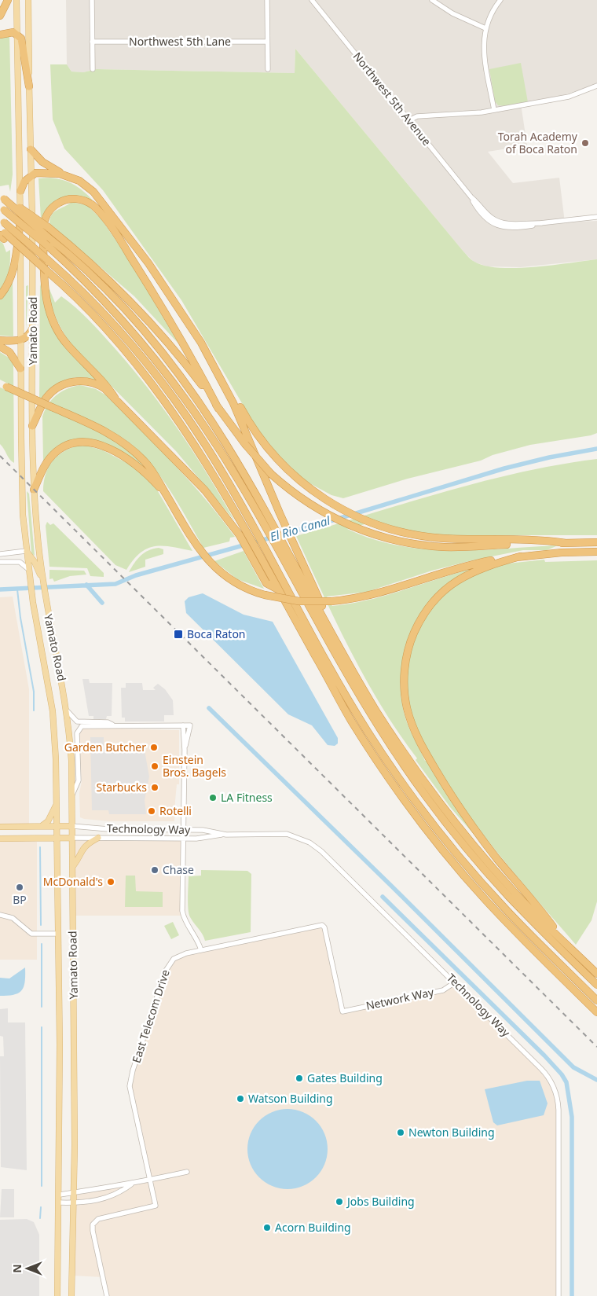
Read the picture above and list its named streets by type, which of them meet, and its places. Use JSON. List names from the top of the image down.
{
  "streets": {
    "main road": ["Yamato Road"],
    "street": [
      "Northwest 5th Lane",
      "Northwest 5th Avenue",
      "Technology Way",
      "Network Way",
      "East Telecom Drive"
    ]
  },
  "crossings": [
    ["Yamato Road", "Technology Way"],
    ["Technology Way", "Network Way"],
    ["Network Way", "East Telecom Drive"]
  ],
  "water": ["El Rio Canal"],
  "places": {
    "other": [
      "Torah Academy of Boca Raton",
      "Garden Butcher",
      "Einstein Bros. Bagels",
      "Starbucks",
      "LA Fitness",
      "Rotelli",
      "Chase",
      "McDonald's",
      "BP",
      "Gates Building",
      "Watson Building",
      "Newton Building",
      "Jobs Building",
      "Acorn Building"
    ],
    "transit": ["Boca Raton"]
  },
  "north": "left"
}
